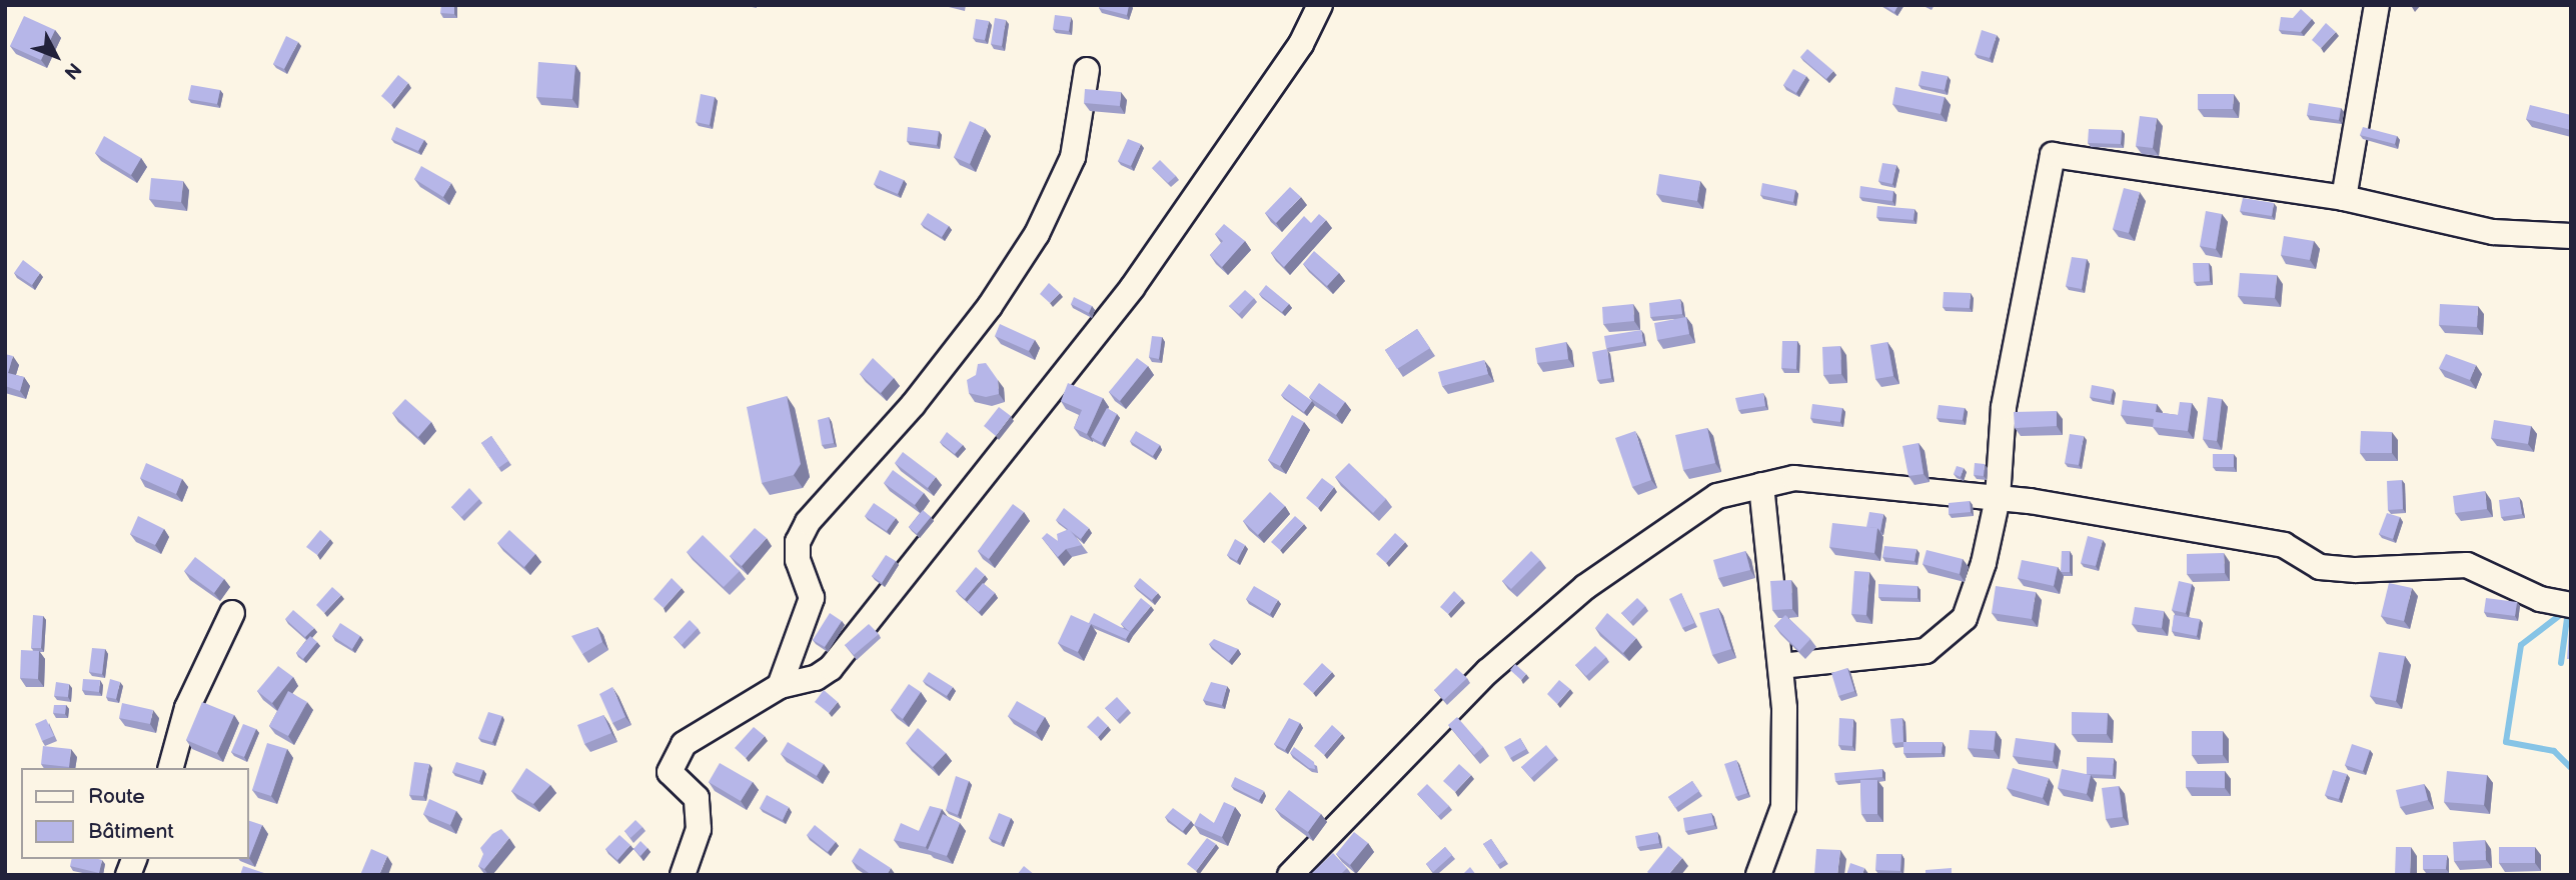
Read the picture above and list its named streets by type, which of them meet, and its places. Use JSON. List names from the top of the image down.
{
  "legend": ["Route", "Bâtiment"],
  "north": "bottom right"
}
